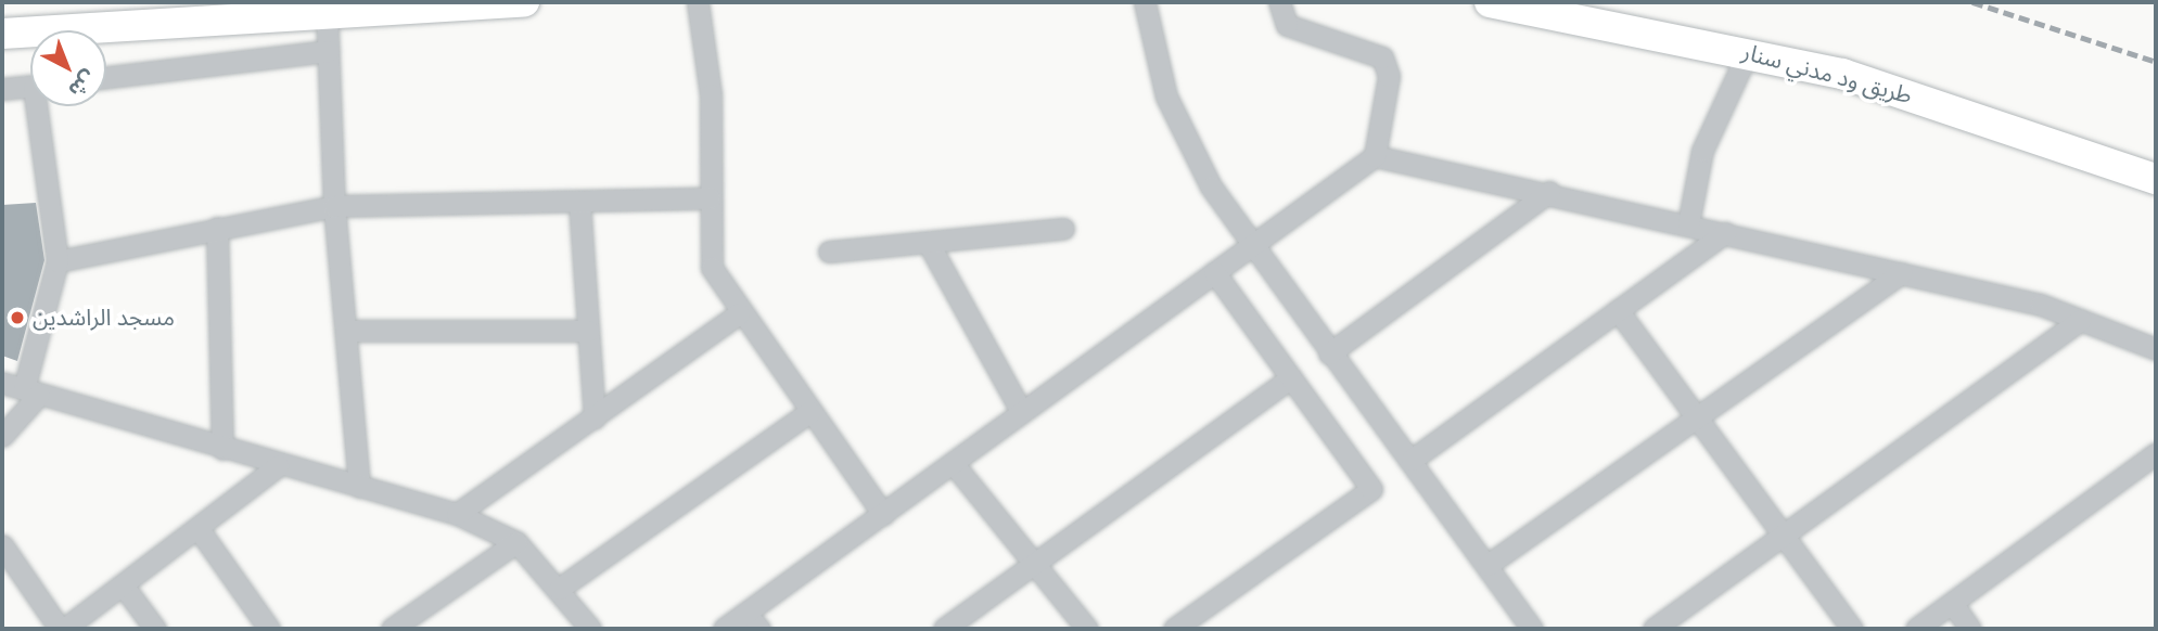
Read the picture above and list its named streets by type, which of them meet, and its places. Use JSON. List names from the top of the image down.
{
  "streets": {
    "highway": ["طريق ود مدني سنار"]
  },
  "places": ["مسجد الراشدين"],
  "north": "bottom right"
}
